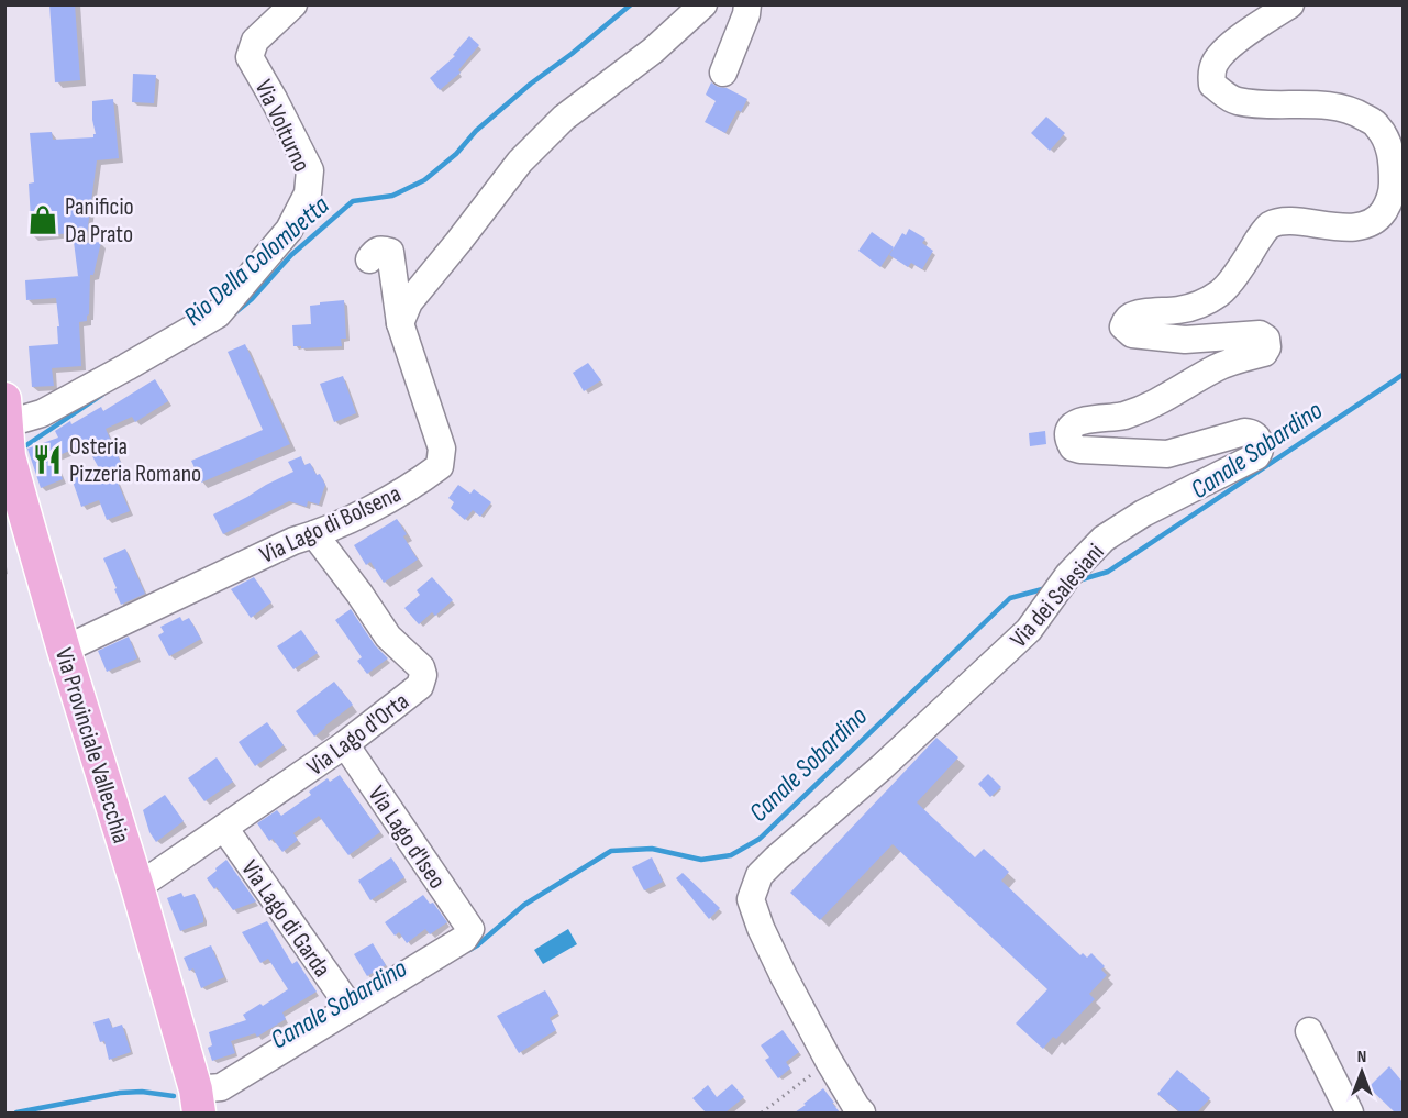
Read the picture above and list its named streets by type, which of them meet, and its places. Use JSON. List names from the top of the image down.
{
  "streets": {
    "main road": ["Via Provinciale Vallecchia"],
    "street": [
      "Via Volturno",
      "Via Lago di Bolsena",
      "Via dei Salesiani",
      "Via Lago d'Orta",
      "Via Lago d'Iseo",
      "Via Lago di Garda"
    ]
  },
  "crossings": [
    ["Via Volturno", "Via Provinciale Vallecchia"],
    ["Via Lago di Bolsena", "Via Lago d'Orta"],
    ["Via Lago di Bolsena", "Via Provinciale Vallecchia"],
    ["Via Lago d'Orta", "Via Provinciale Vallecchia"],
    ["Via Lago d'Orta", "Via Lago d'Iseo"],
    ["Via Lago d'Orta", "Via Lago di Garda"],
    ["Via Lago d'Iseo", "Via Lago di Garda"]
  ],
  "water": ["Rio Della Colombetta", "Canale Sobardino"],
  "places": {
    "shop": ["Panificio Da Prato"],
    "restaurant": ["Osteria Pizzeria Romano"]
  },
  "north": "top"
}
